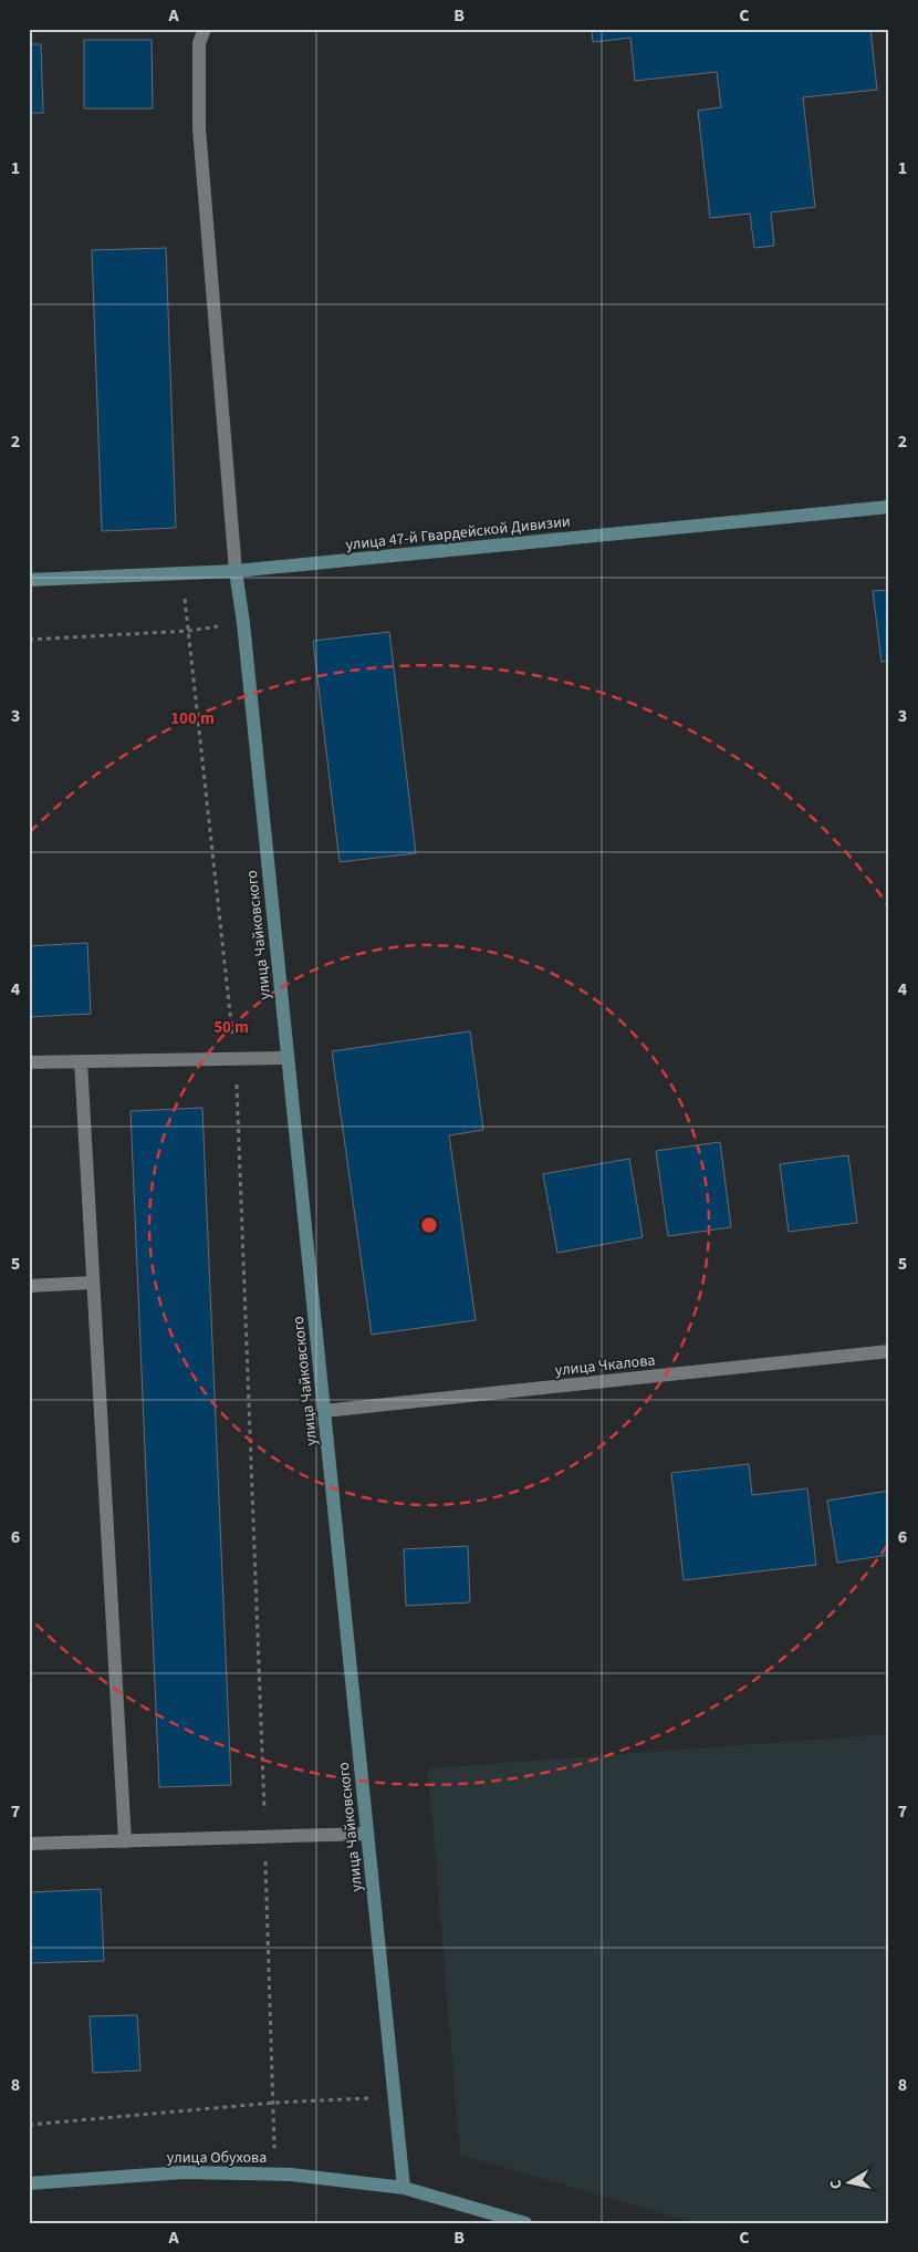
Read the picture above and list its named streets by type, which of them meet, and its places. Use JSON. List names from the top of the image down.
{
  "streets": {
    "street": [
      "улица 47-й Гвардейской Дивизии",
      "улица Чайковского",
      "улица Чкалова",
      "улица Обухова"
    ]
  },
  "crossings": [
    ["улица 47-й Гвардейской Дивизии", "улица Чайковского"],
    ["улица Чайковского", "улица Чкалова"],
    ["улица Чайковского", "улица Обухова"]
  ],
  "north": "left",
  "grid": {
    "columns": ["A", "B", "C"],
    "rows": [
      "1",
      "2",
      "3",
      "4",
      "5",
      "6",
      "7",
      "8"
    ]
  },
  "rings": ["100 m", "50 m"]
}
